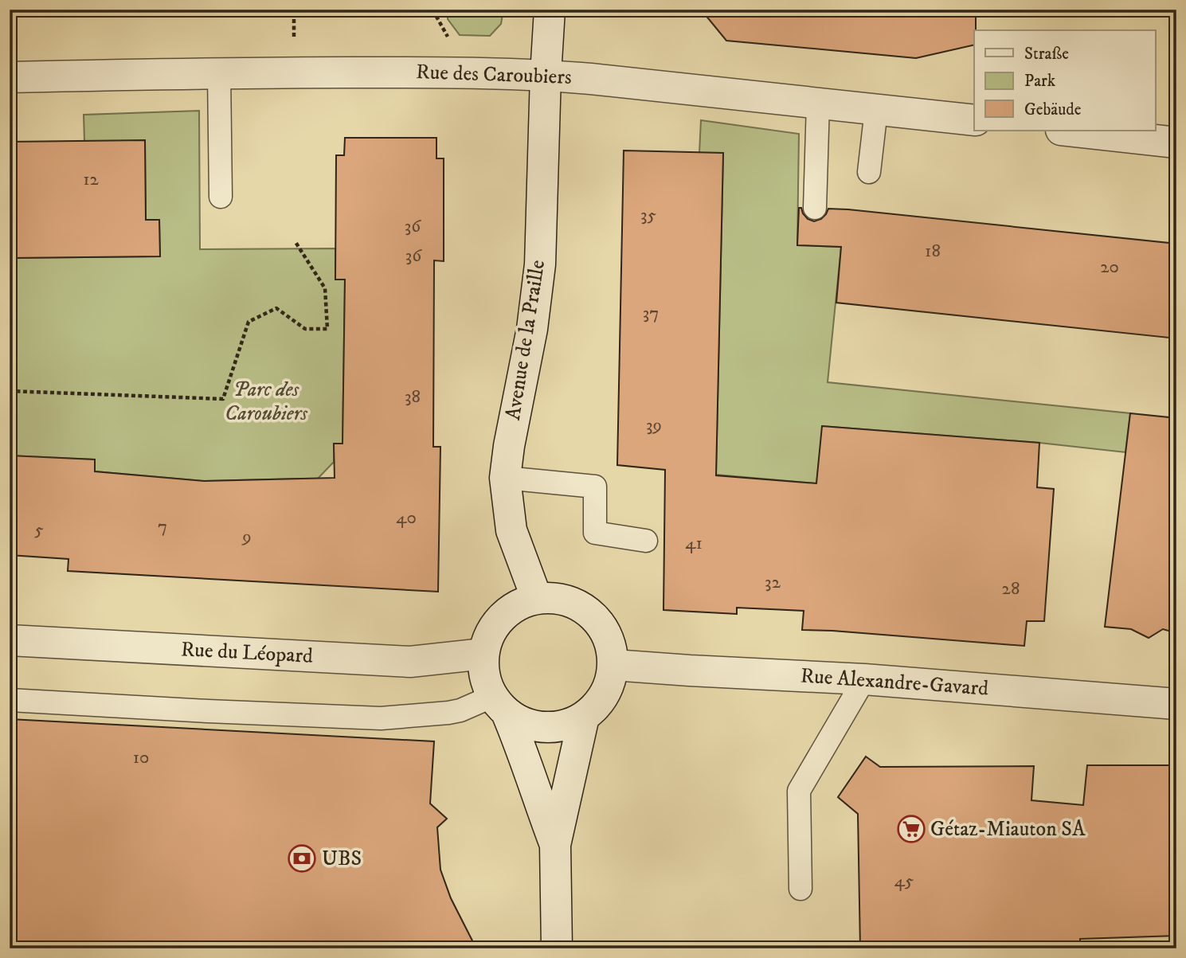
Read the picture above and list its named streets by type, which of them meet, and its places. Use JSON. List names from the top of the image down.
{
  "streets": {
    "street": [
      "Rue des Caroubiers",
      "Avenue de la Praille",
      "Rue du Léopard",
      "Rue Alexandre-Gavard"
    ]
  },
  "crossings": [
    ["Rue des Caroubiers", "Avenue de la Praille"],
    ["Avenue de la Praille", "Rue du Léopard"],
    ["Avenue de la Praille", "Rue Alexandre-Gavard"],
    ["Rue du Léopard", "Rue Alexandre-Gavard"]
  ],
  "parks": ["Parc des Caroubiers"],
  "places": {
    "supermarket": ["Gétaz-Miauton SA"],
    "bank": ["UBS"]
  },
  "house_numbers": [
    "12",
    "35",
    "36",
    "18",
    "36",
    "20",
    "37",
    "38",
    "39",
    "40",
    "7",
    "5",
    "9",
    "41",
    "32",
    "28",
    "10",
    "45"
  ],
  "legend": ["Straße", "Park", "Gebäude"]
}
